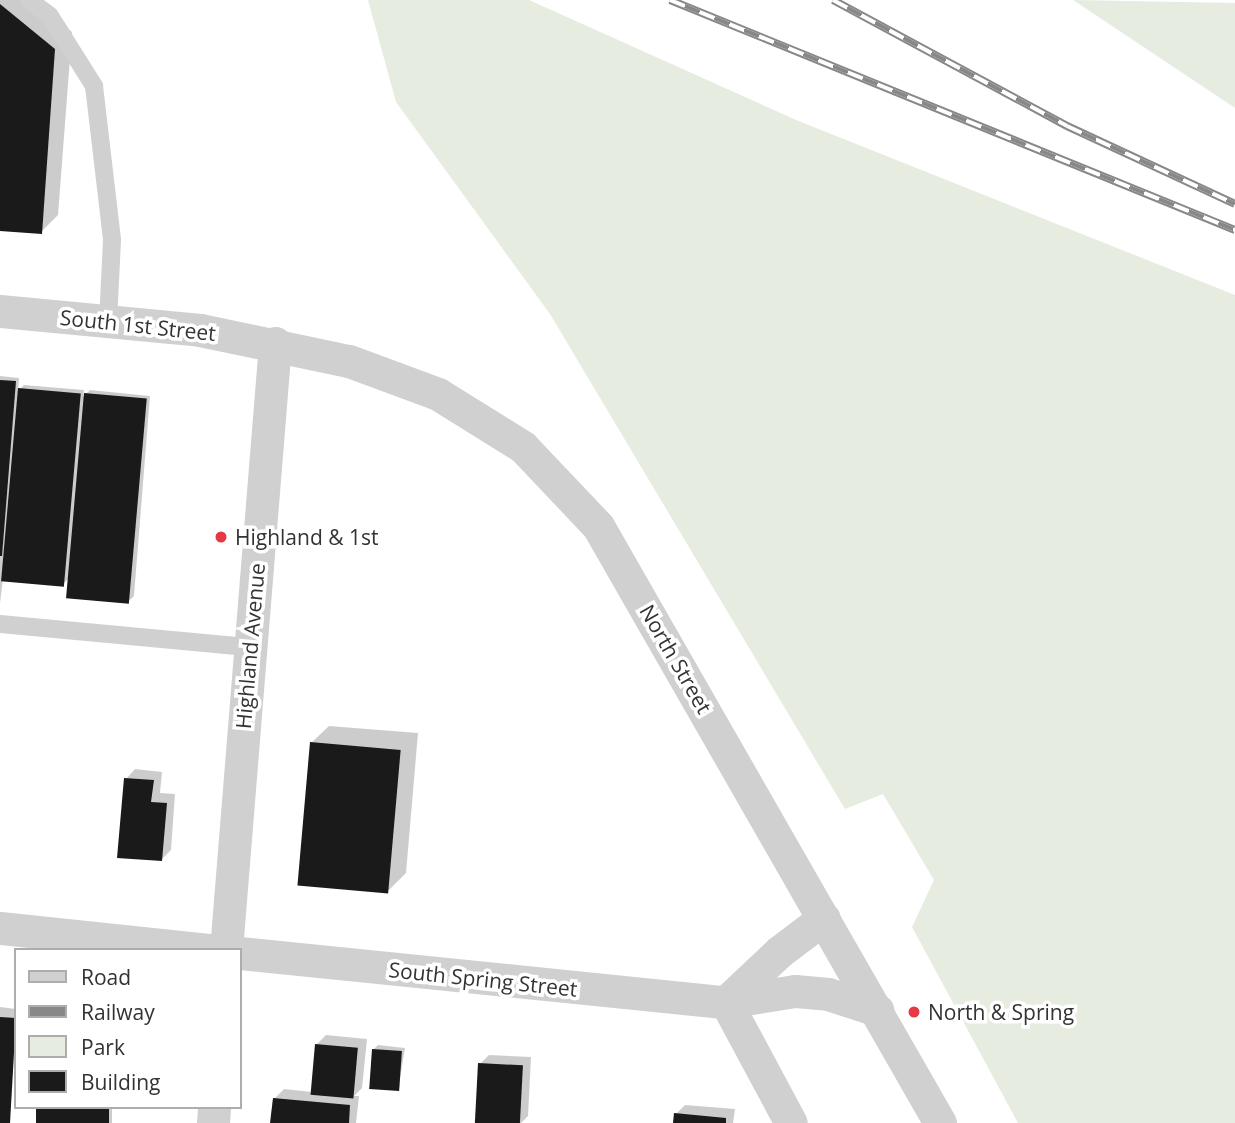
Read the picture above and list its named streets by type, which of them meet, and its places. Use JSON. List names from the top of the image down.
{
  "streets": {
    "street": [
      "South 1st Street",
      "Highland Avenue",
      "North Street",
      "South Spring Street"
    ]
  },
  "crossings": [
    ["South 1st Street", "Highland Avenue"],
    ["South 1st Street", "North Street"],
    ["Highland Avenue", "North Street"],
    ["North Street", "South Spring Street"]
  ],
  "places": ["Highland & 1st", "North & Spring"],
  "legend": [
    "Road",
    "Railway",
    "Park",
    "Building"
  ]
}
